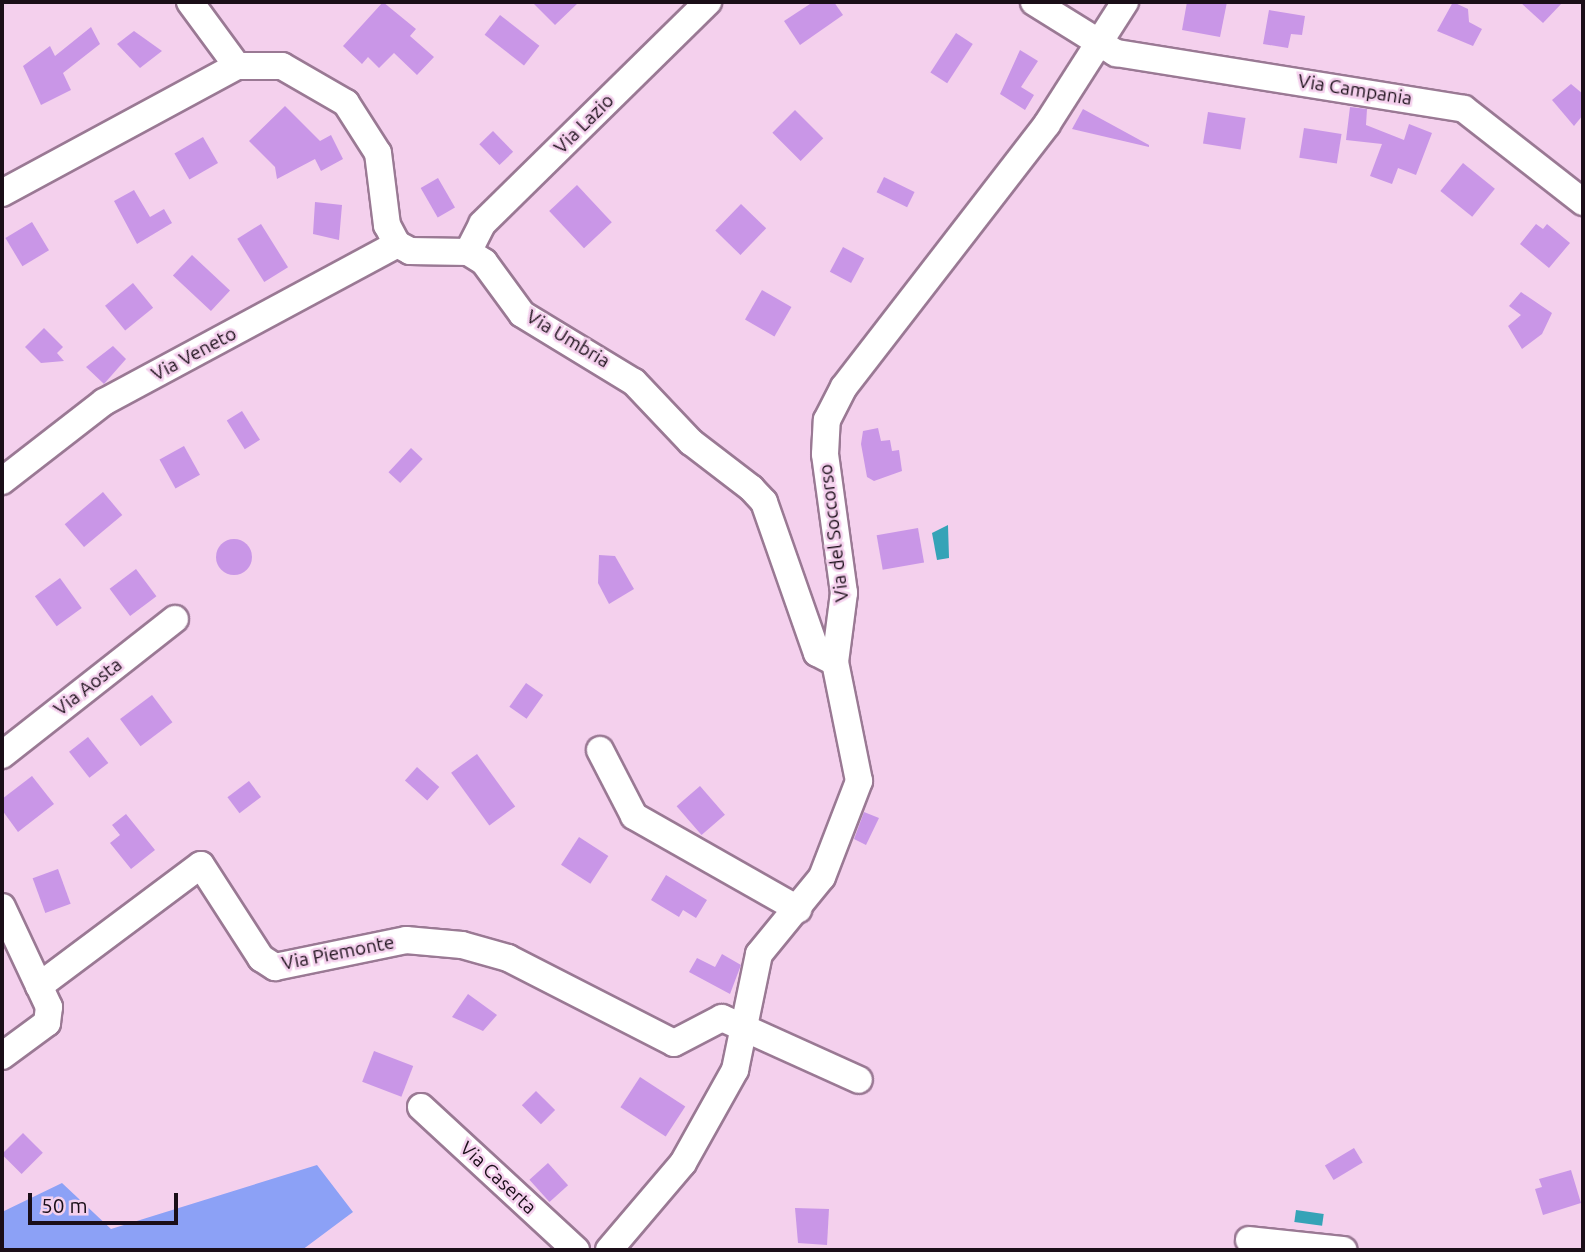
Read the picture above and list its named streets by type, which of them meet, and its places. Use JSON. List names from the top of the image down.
{
  "streets": {
    "street": [
      "Via Campania",
      "Via Lazio",
      "Via Umbria",
      "Via Veneto",
      "Via del Soccorso",
      "Via Aosta",
      "Via Piemonte",
      "Via Caserta"
    ]
  },
  "crossings": [
    ["Via Campania", "Via del Soccorso"],
    ["Via Lazio", "Via Umbria"],
    ["Via Umbria", "Via del Soccorso"],
    ["Via del Soccorso", "Via Piemonte"]
  ],
  "scale_bar": "50 m"
}
